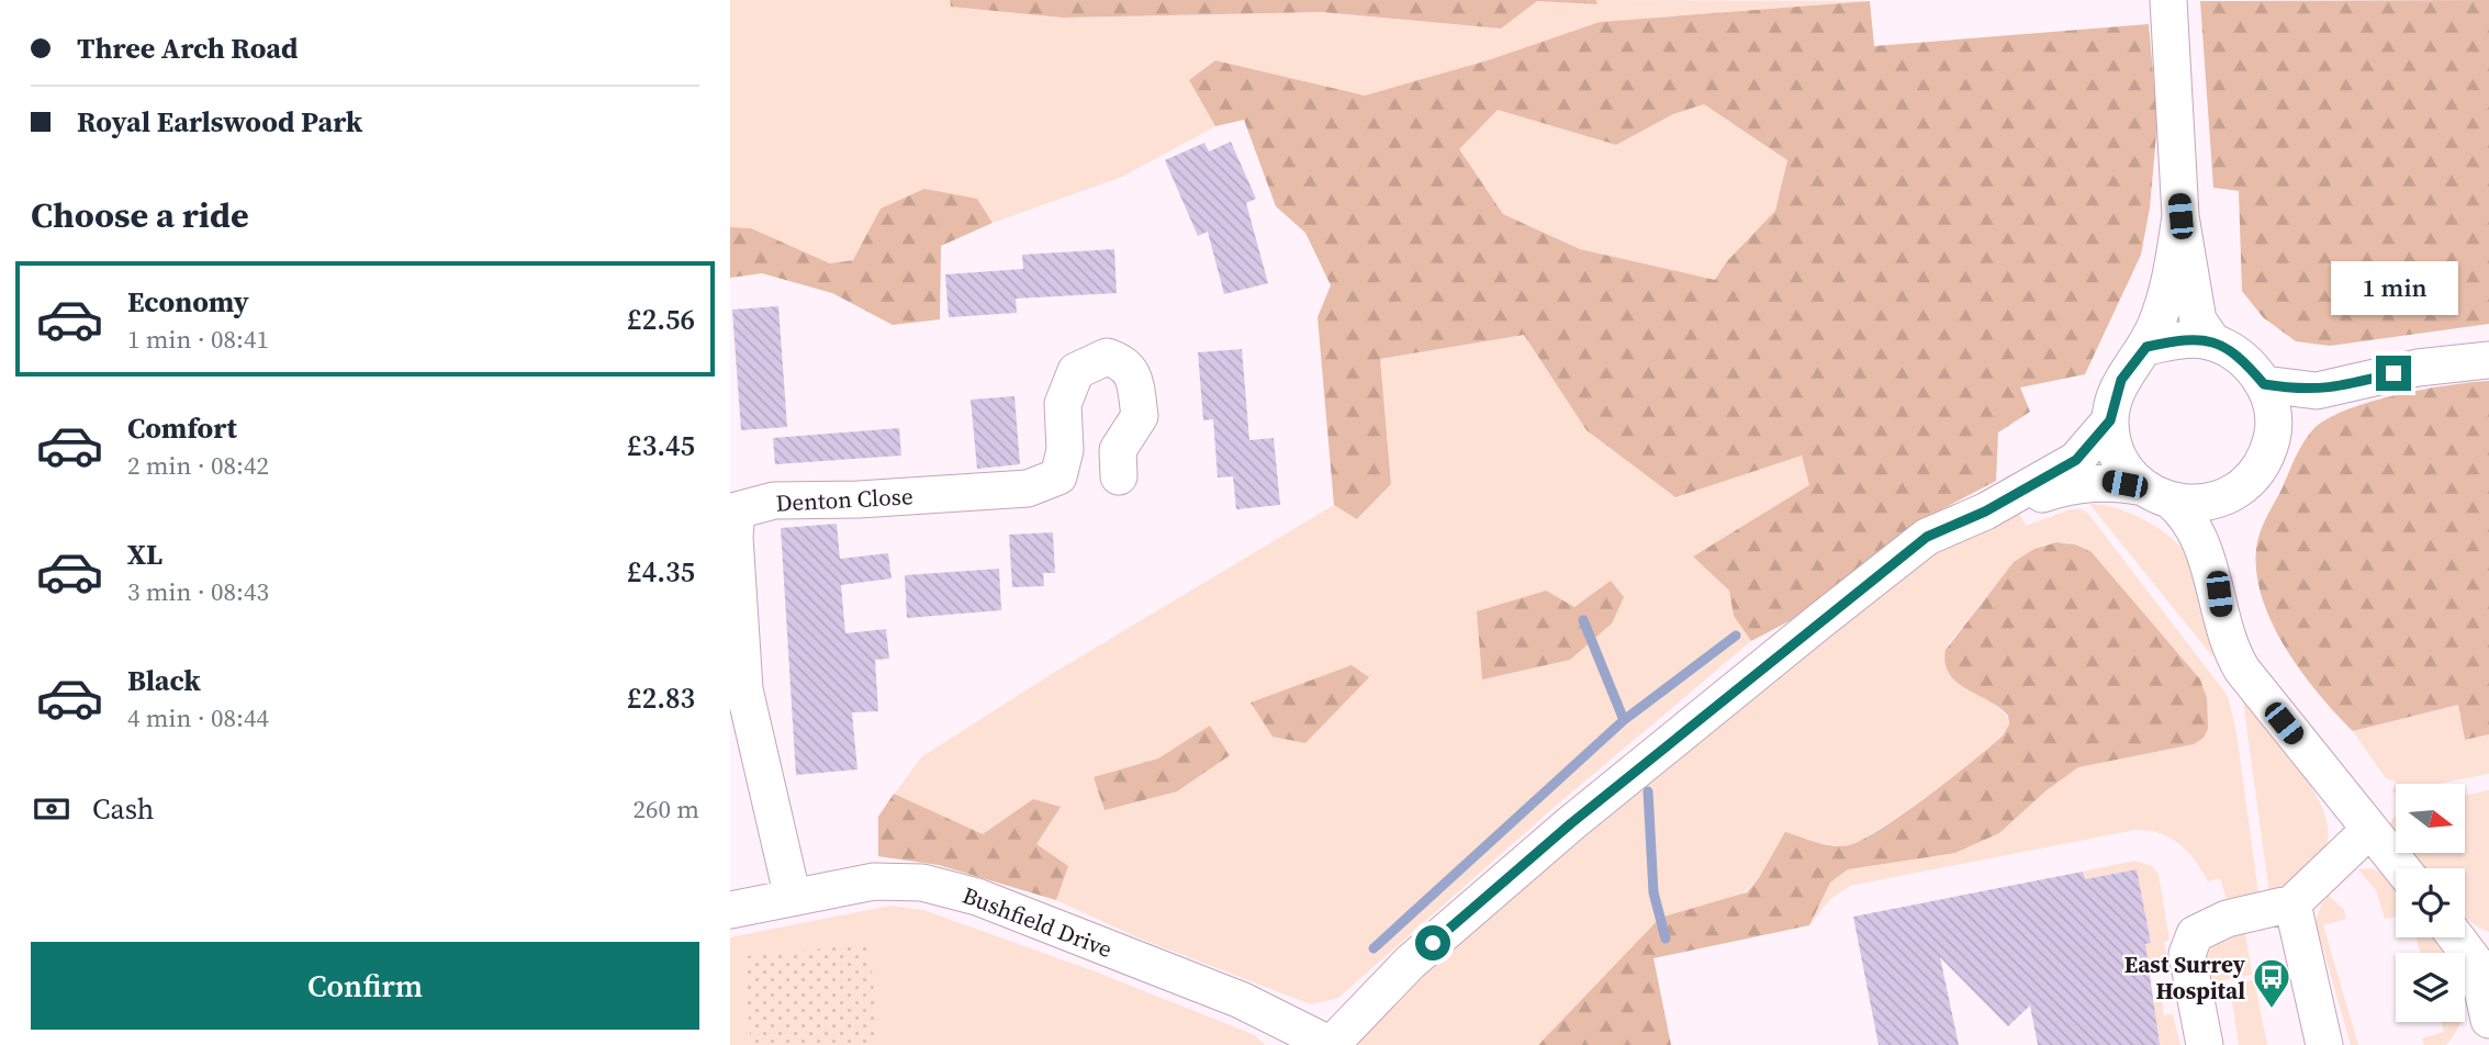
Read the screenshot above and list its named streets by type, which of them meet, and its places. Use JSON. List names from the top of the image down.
{
  "streets": {
    "street": ["Denton Close", "Bushfield Drive"]
  },
  "crossings": [
    ["Denton Close", "Bushfield Drive"]
  ],
  "places": {
    "bus stop": ["East Surrey Hospital"]
  },
  "north": "right",
  "page": {
    "banner": ["Three Arch Road", "Royal Earlswood Park"],
    "heading": "Choose a ride",
    "list": [
      {
        "name": "Economy",
        "note": "1 min · 08:41",
        "value": "£2.56"
      },
      {
        "name": "Comfort",
        "note": "2 min · 08:42",
        "value": "£3.45"
      },
      {
        "name": "XL",
        "note": "3 min · 08:43",
        "value": "£4.35"
      },
      {
        "name": "Black",
        "note": "4 min · 08:44",
        "value": "£2.83"
      }
    ],
    "bubble": "1 min",
    "pay": ["Cash", "260 m"],
    "buttons": "Confirm"
  }
}
